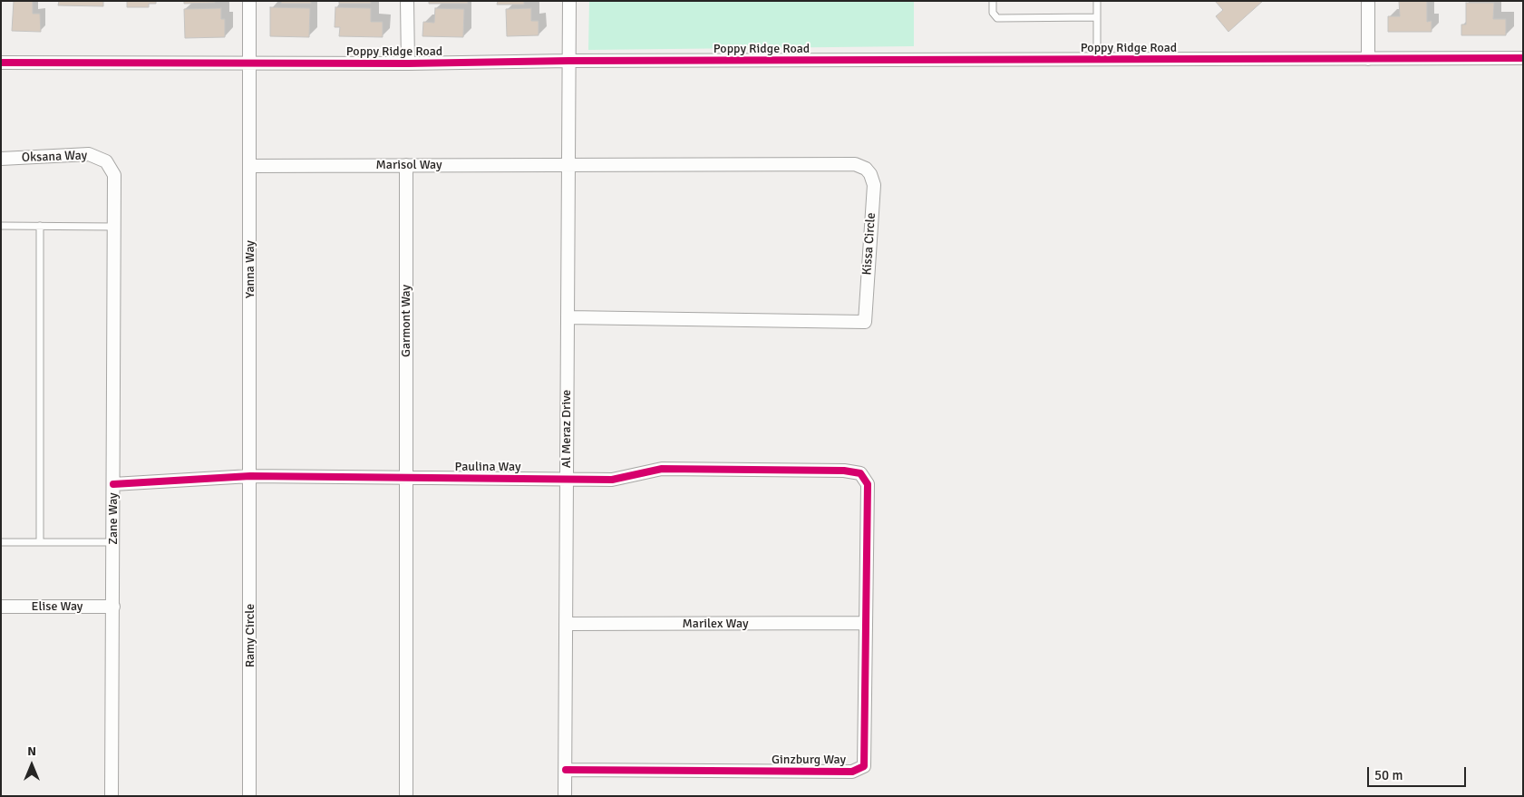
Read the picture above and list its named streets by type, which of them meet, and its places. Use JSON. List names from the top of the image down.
{
  "streets": {
    "street": [
      "Poppy Ridge Road",
      "Oksana Way",
      "Marisol Way",
      "Kissa Circle",
      "Yanna Way",
      "Garmont Way",
      "Al Meraz Drive",
      "Paulina Way",
      "Zane Way",
      "Elise Way",
      "Marilex Way",
      "Ramy Circle",
      "Ginzburg Way"
    ]
  },
  "crossings": [
    ["Poppy Ridge Road", "Yanna Way"],
    ["Poppy Ridge Road", "Al Meraz Drive"],
    ["Oksana Way", "Zane Way"],
    ["Marisol Way", "Kissa Circle"],
    ["Marisol Way", "Yanna Way"],
    ["Marisol Way", "Garmont Way"],
    ["Marisol Way", "Al Meraz Drive"],
    ["Kissa Circle", "Al Meraz Drive"],
    ["Yanna Way", "Paulina Way"],
    ["Yanna Way", "Ramy Circle"],
    ["Garmont Way", "Paulina Way"],
    ["Al Meraz Drive", "Paulina Way"],
    ["Al Meraz Drive", "Marilex Way"],
    ["Al Meraz Drive", "Ginzburg Way"],
    ["Paulina Way", "Zane Way"],
    ["Paulina Way", "Ramy Circle"],
    ["Paulina Way", "Ginzburg Way"],
    ["Zane Way", "Elise Way"],
    ["Marilex Way", "Ginzburg Way"]
  ],
  "scale_bar": "50 m",
  "north": "top"
}
